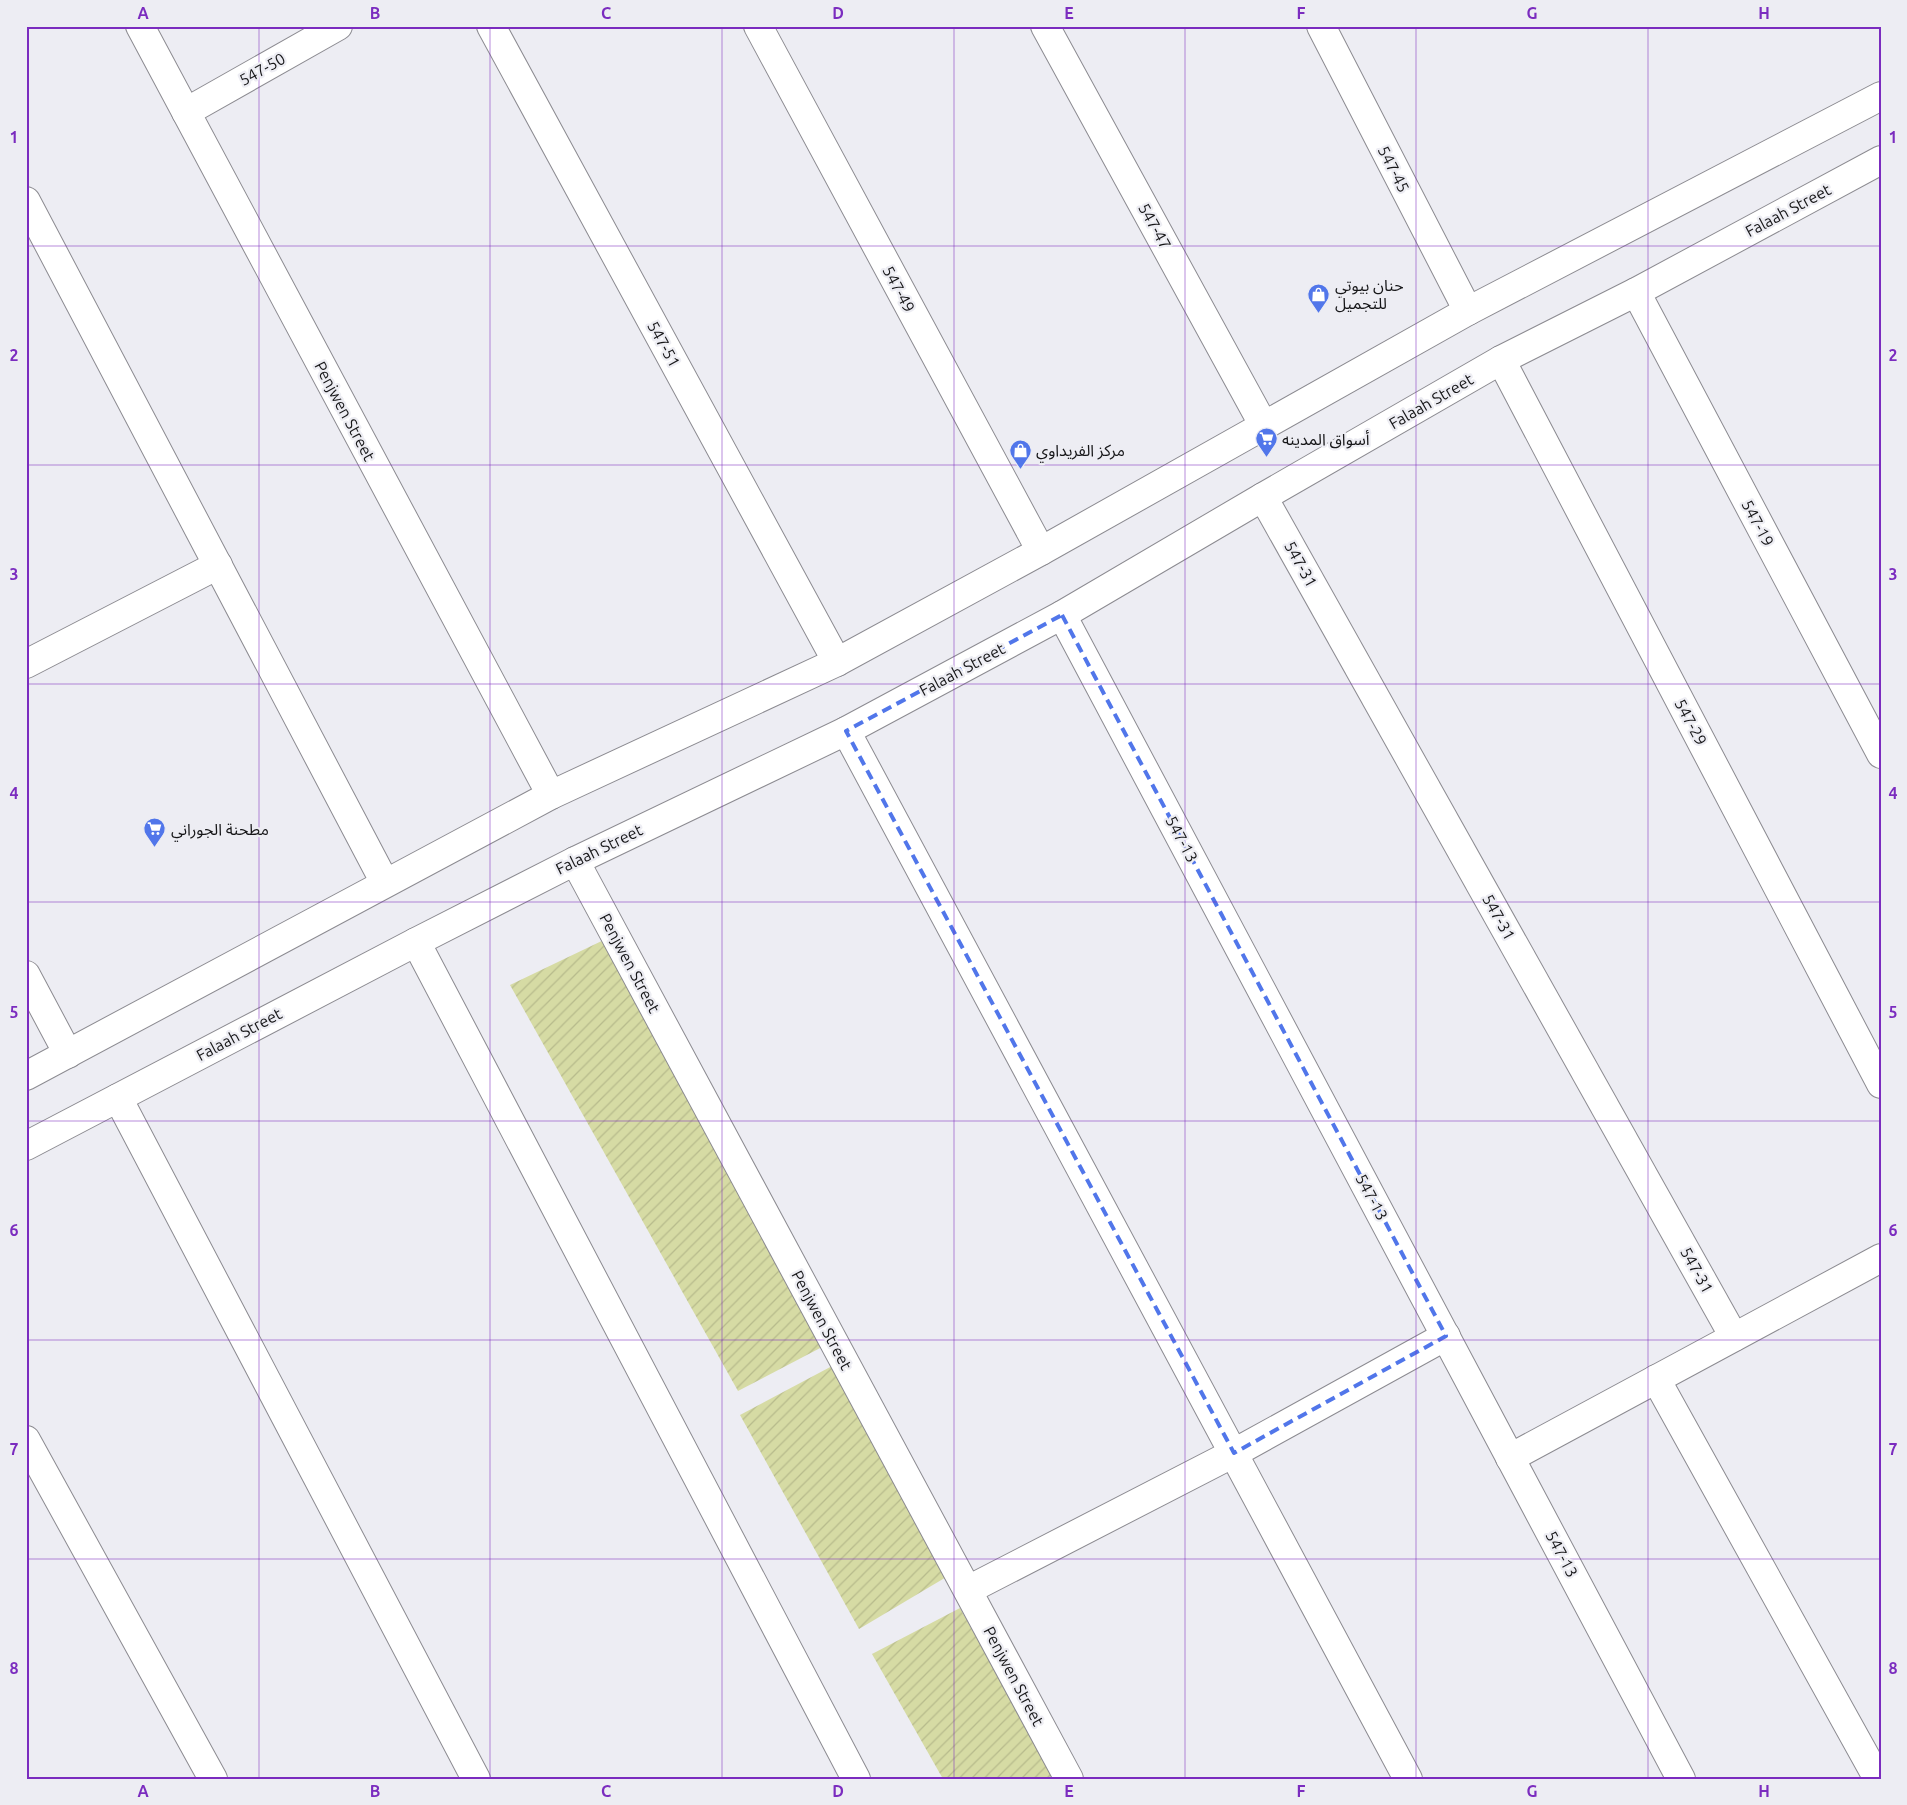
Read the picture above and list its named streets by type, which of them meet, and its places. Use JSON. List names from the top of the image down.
{
  "streets": {
    "street": [
      "547-50",
      "547-45",
      "Falaah Street",
      "547-47",
      "547-49",
      "547-51",
      "Penjwen Street",
      "547-19",
      "547-31",
      "547-29",
      "547-13"
    ]
  },
  "crossings": [
    ["547-50", "Penjwen Street"],
    ["Falaah Street", "Penjwen Street"],
    ["Falaah Street", "547-19"],
    ["Falaah Street", "547-31"],
    ["Falaah Street", "547-29"],
    ["Falaah Street", "547-13"]
  ],
  "places": {
    "shop": ["حنان بيوتي للتجميل", "مركز الفريداوي"],
    "supermarket": ["أسواق المدينه", "مطحنة الجوراني"]
  },
  "grid": {
    "columns": [
      "A",
      "B",
      "C",
      "D",
      "E",
      "F",
      "G",
      "H"
    ],
    "rows": [
      "1",
      "2",
      "3",
      "4",
      "5",
      "6",
      "7",
      "8"
    ]
  }
}
